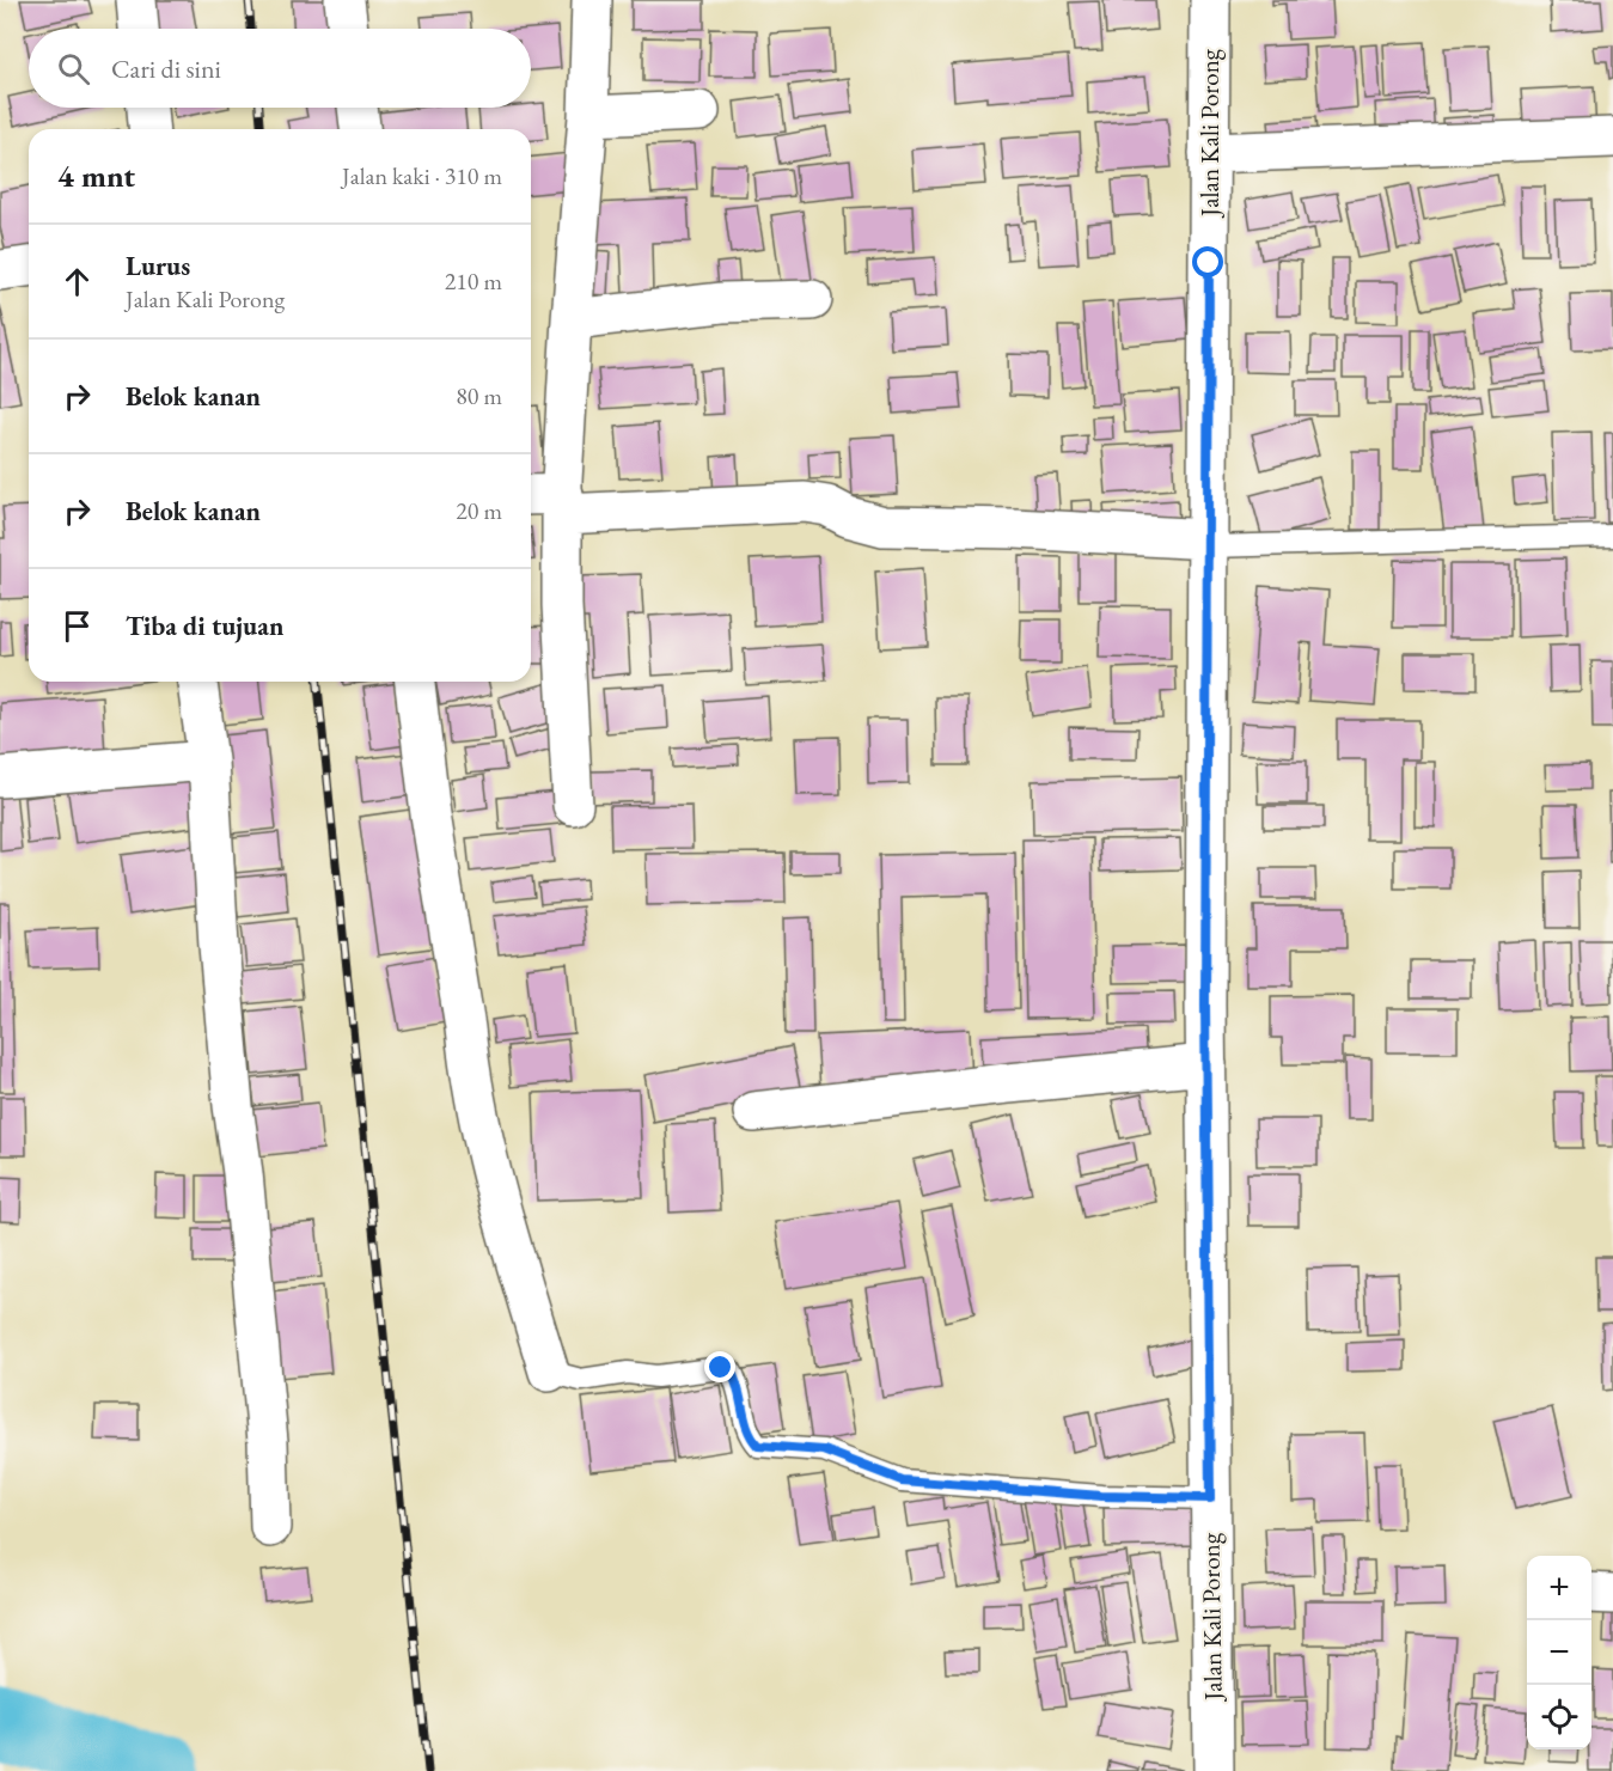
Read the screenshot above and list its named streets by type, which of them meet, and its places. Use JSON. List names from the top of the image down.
{
  "streets": {
    "street": ["Jalan Kali Porong"]
  },
  "page": {
    "search": "Cari di sini",
    "heading": ["4 mnt", "Jalan kaki · 310 m"],
    "list": [
      ["Lurus", "Jalan Kali Porong", "210 m"],
      ["Belok kanan", "80 m"],
      ["Belok kanan", "20 m"],
      "Tiba di tujuan"
    ],
    "map_buttons": ["+", "−"]
  }
}
